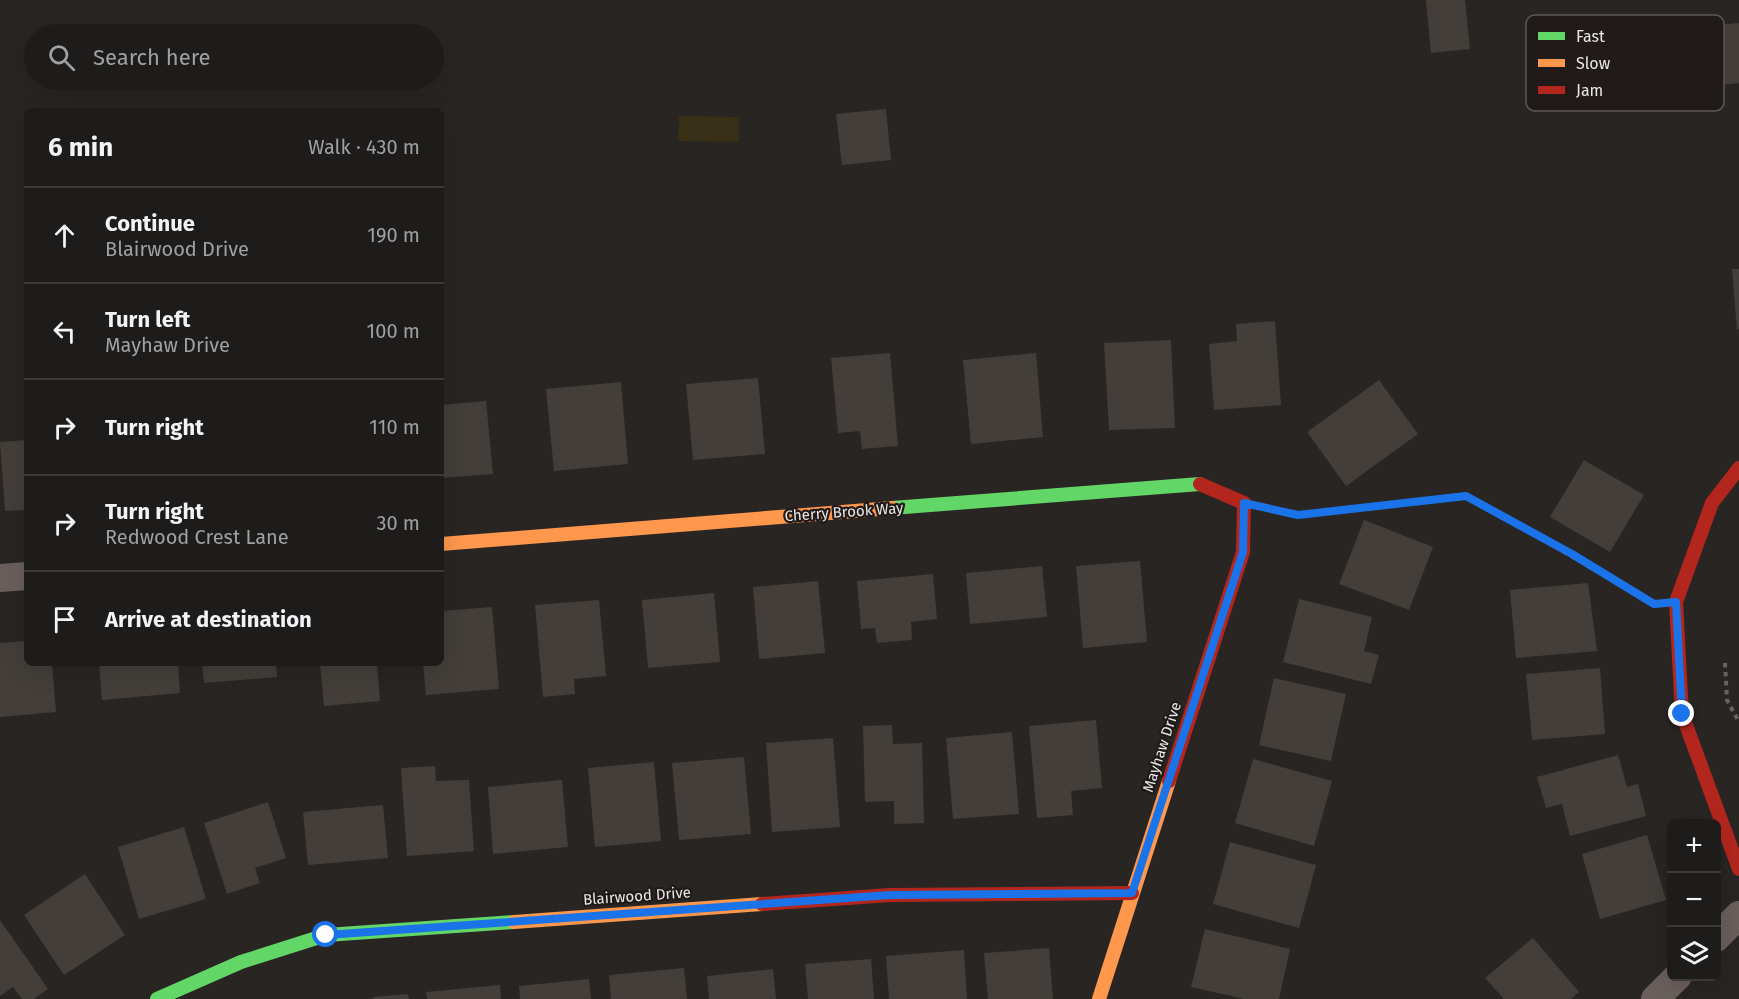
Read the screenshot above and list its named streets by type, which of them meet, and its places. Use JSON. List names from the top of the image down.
{
  "streets": {
    "street": ["Cherry Brook Way", "Mayhaw Drive", "Blairwood Drive"]
  },
  "crossings": [
    ["Cherry Brook Way", "Mayhaw Drive"],
    ["Mayhaw Drive", "Blairwood Drive"]
  ],
  "legend": ["Fast", "Slow", "Jam"],
  "page": {
    "search": "Search here",
    "heading": ["6 min", "Walk · 430 m"],
    "list": [
      ["Continue", "Blairwood Drive", "190 m"],
      ["Turn left", "Mayhaw Drive", "100 m"],
      ["Turn right", "110 m"],
      ["Turn right", "Redwood Crest Lane", "30 m"],
      "Arrive at destination"
    ],
    "map_buttons": ["+", "−"]
  }
}
